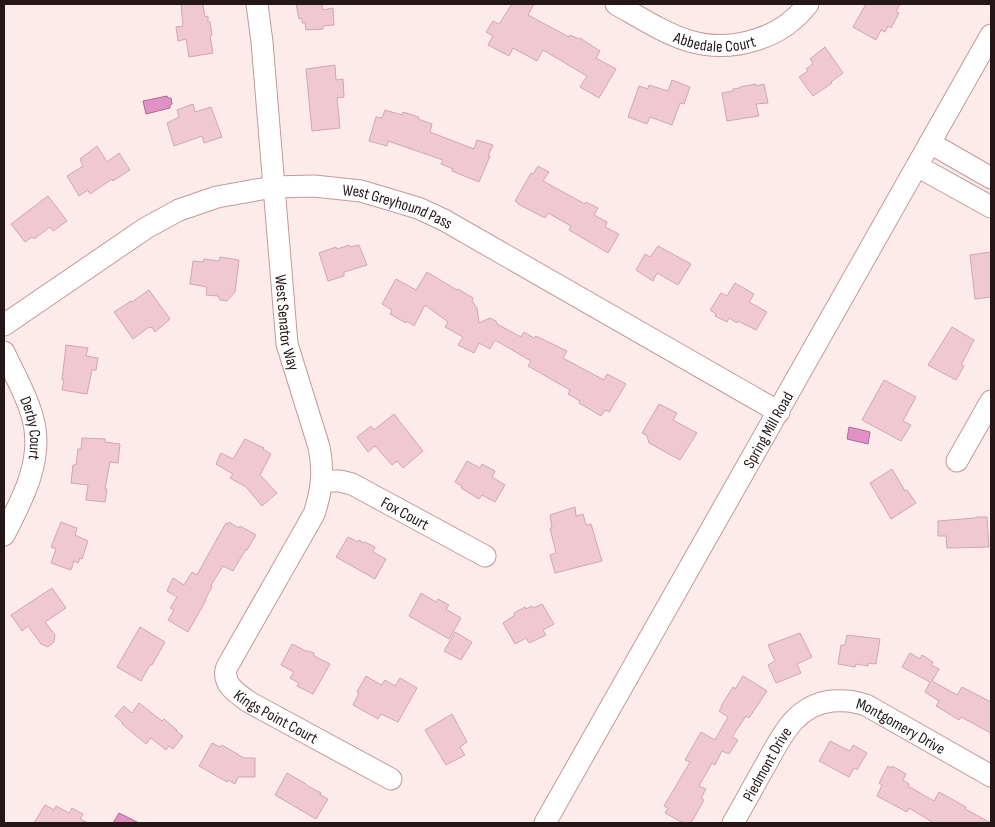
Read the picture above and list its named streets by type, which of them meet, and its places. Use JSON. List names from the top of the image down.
{
  "streets": {
    "street": [
      "Abbedale Court",
      "West Greyhound Pass",
      "West Senator Way",
      "Derby Court",
      "Spring Mill Road",
      "Fox Court",
      "Kings Point Court",
      "Montgomery Drive",
      "Piedmont Drive"
    ]
  },
  "crossings": [
    ["West Greyhound Pass", "West Senator Way"],
    ["West Greyhound Pass", "Spring Mill Road"],
    ["West Senator Way", "Fox Court"],
    ["West Senator Way", "Kings Point Court"],
    ["Montgomery Drive", "Piedmont Drive"]
  ]
}
